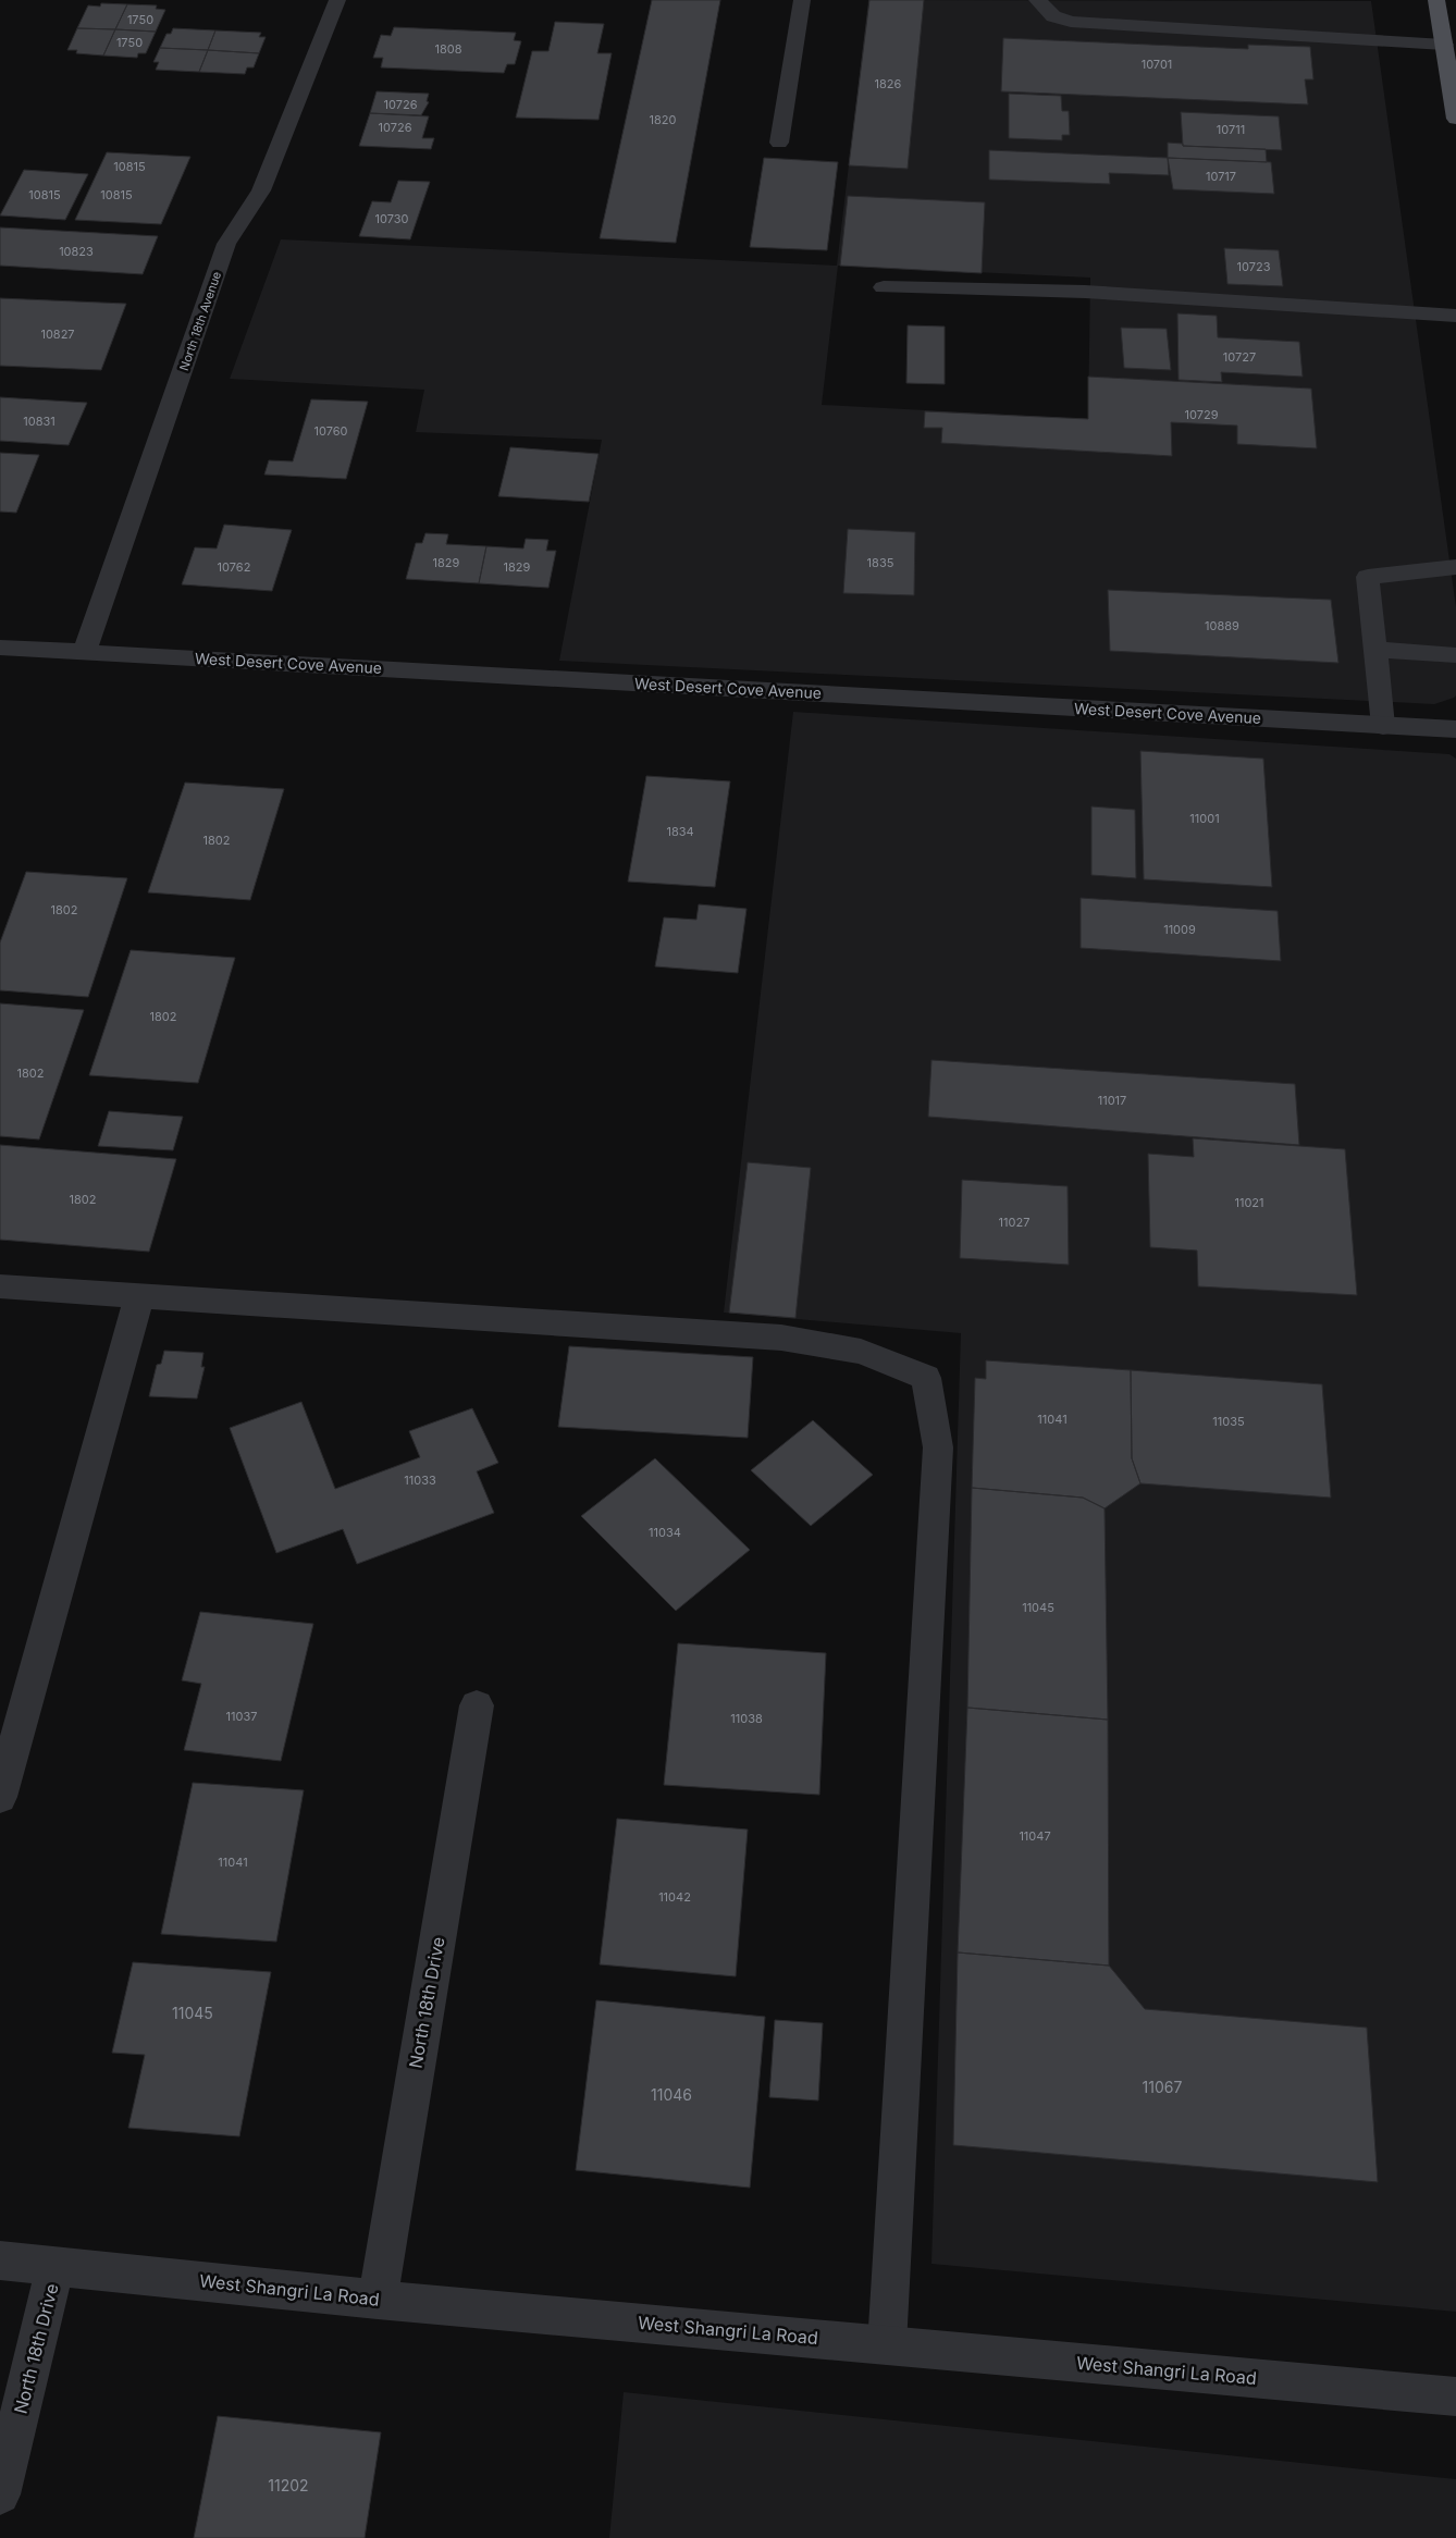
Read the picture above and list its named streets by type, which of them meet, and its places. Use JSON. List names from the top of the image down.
{
  "streets": {
    "street": [
      "North 18th Avenue",
      "West Desert Cove Avenue",
      "North 18th Drive",
      "West Shangri La Road"
    ]
  },
  "crossings": [
    ["North 18th Avenue", "West Desert Cove Avenue"],
    ["North 18th Drive", "West Shangri La Road"]
  ],
  "house_numbers": [
    "1750",
    "1750",
    "1808",
    "10701",
    "1826",
    "10726",
    "1820",
    "10726",
    "10711",
    "10815",
    "10717",
    "10815",
    "10815",
    "10730",
    "10823",
    "10723",
    "10827",
    "10727",
    "10729",
    "10831",
    "10760",
    "1829",
    "1835",
    "10762",
    "1829",
    "10889",
    "11001",
    "1834",
    "1802",
    "1802",
    "11009",
    "1802",
    "1802",
    "11017",
    "1802",
    "11021",
    "11027",
    "11041",
    "11035",
    "11033",
    "11034",
    "11045",
    "11037",
    "11038",
    "11047",
    "11041",
    "11042",
    "11045",
    "11067",
    "11046",
    "11202"
  ]
}
